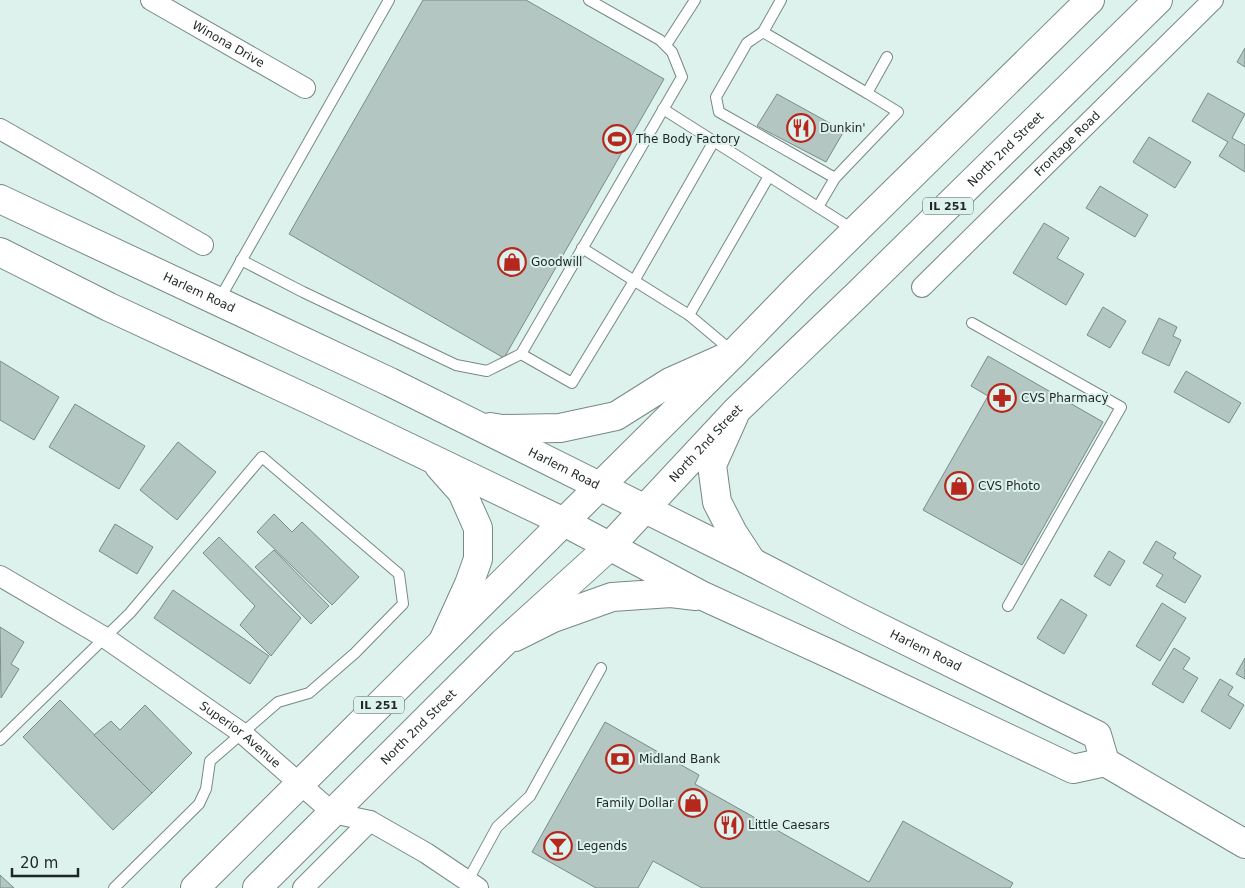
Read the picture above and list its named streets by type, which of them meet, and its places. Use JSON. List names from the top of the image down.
{
  "streets": {
    "main road": ["North 2nd Street", "IL 251", "Harlem Road"],
    "street": ["Winona Drive", "Frontage Road", "Superior Avenue"]
  },
  "crossings": [
    ["North 2nd Street", "Harlem Road"],
    ["North 2nd Street", "Superior Avenue"],
    ["IL 251", "Harlem Road"],
    ["IL 251", "Superior Avenue"]
  ],
  "places": {
    "restaurant": ["Dunkin'", "Little Caesars"],
    "sports": ["The Body Factory"],
    "shop": ["Goodwill", "CVS Photo", "Family Dollar"],
    "pharmacy": ["CVS Pharmacy"],
    "bank": ["Midland Bank"],
    "bar": ["Legends"]
  },
  "scale_bar": "20 m"
}
